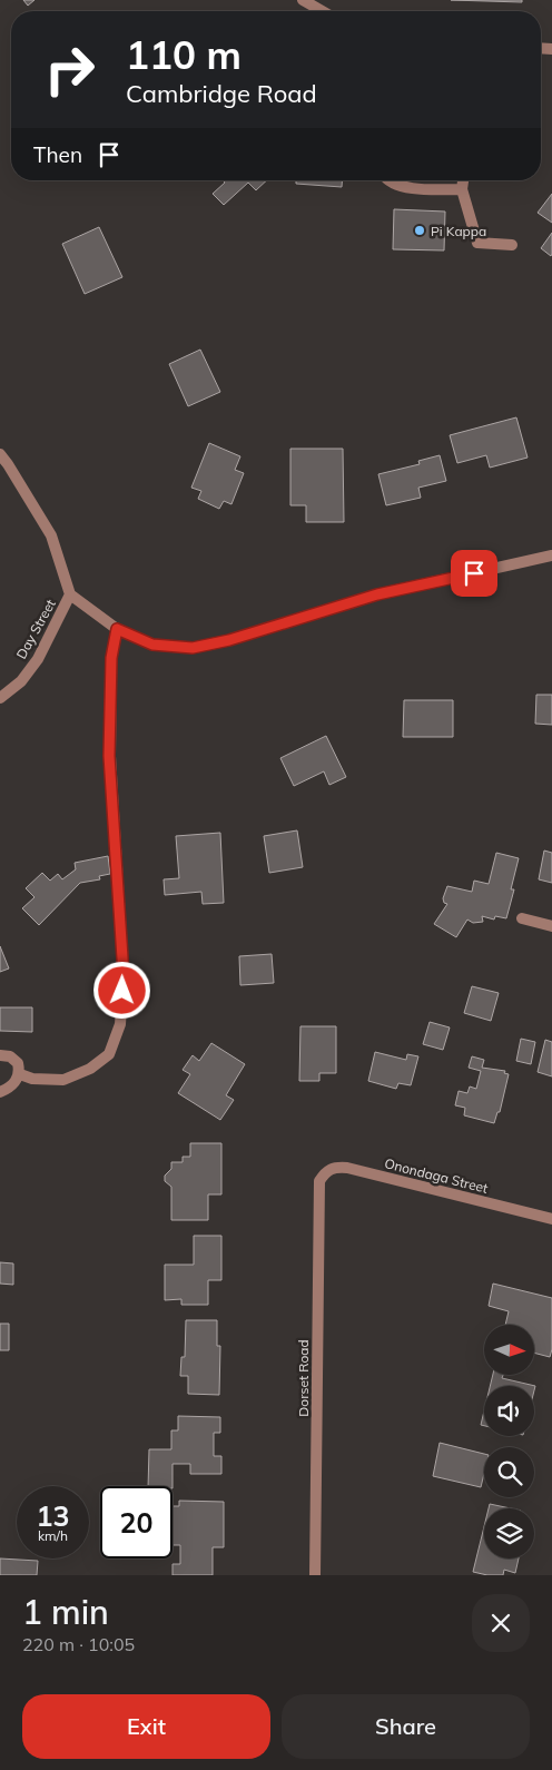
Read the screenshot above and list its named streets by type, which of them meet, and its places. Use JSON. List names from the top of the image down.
{
  "streets": {
    "street": ["Day Street", "Onondaga Street", "Dorset Road"]
  },
  "crossings": [
    ["Onondaga Street", "Dorset Road"]
  ],
  "places": ["Pi Kappa"],
  "north": "right",
  "page": {
    "turn": ["110 m", "Cambridge Road"],
    "then": "Then",
    "speed": "13 km/h",
    "limit": "20",
    "heading": ["1 min", "220 m · 10:05"],
    "buttons": ["Exit", "Share"]
  }
}
